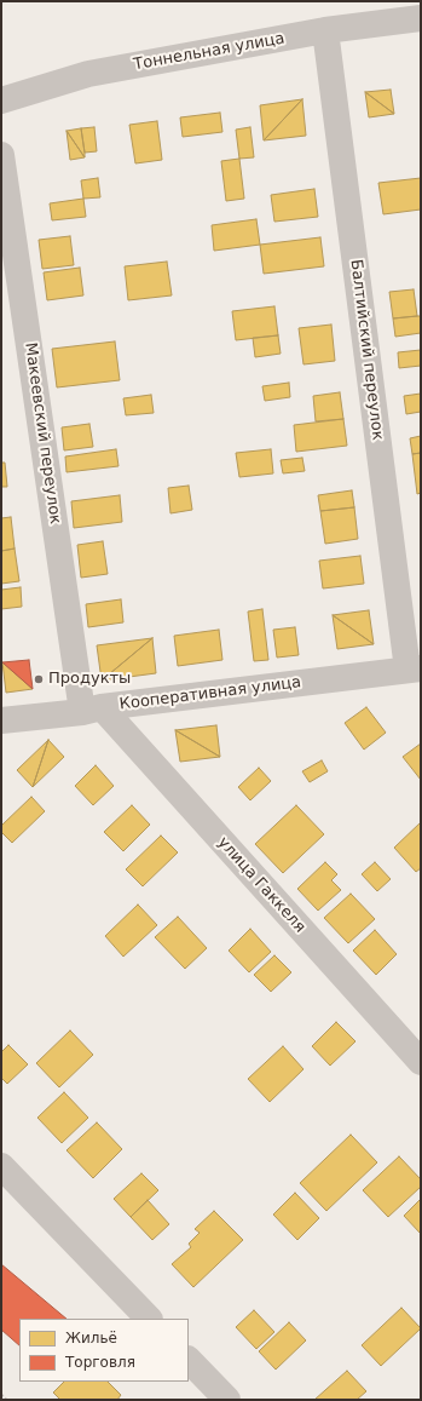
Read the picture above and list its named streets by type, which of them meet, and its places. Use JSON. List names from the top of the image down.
{
  "streets": {
    "street": [
      "Тоннельная улица",
      "Балтийский переулок",
      "Макеевский переулок",
      "Кооперативная улица",
      "улица Гаккеля"
    ]
  },
  "crossings": [
    ["Тоннельная улица", "Балтийский переулок"],
    ["Балтийский переулок", "Кооперативная улица"],
    ["Макеевский переулок", "Кооперативная улица"],
    ["Макеевский переулок", "улица Гаккеля"],
    ["Кооперативная улица", "улица Гаккеля"]
  ],
  "places": ["Продукты"],
  "legend": ["Жильё", "Торговля"]
}
